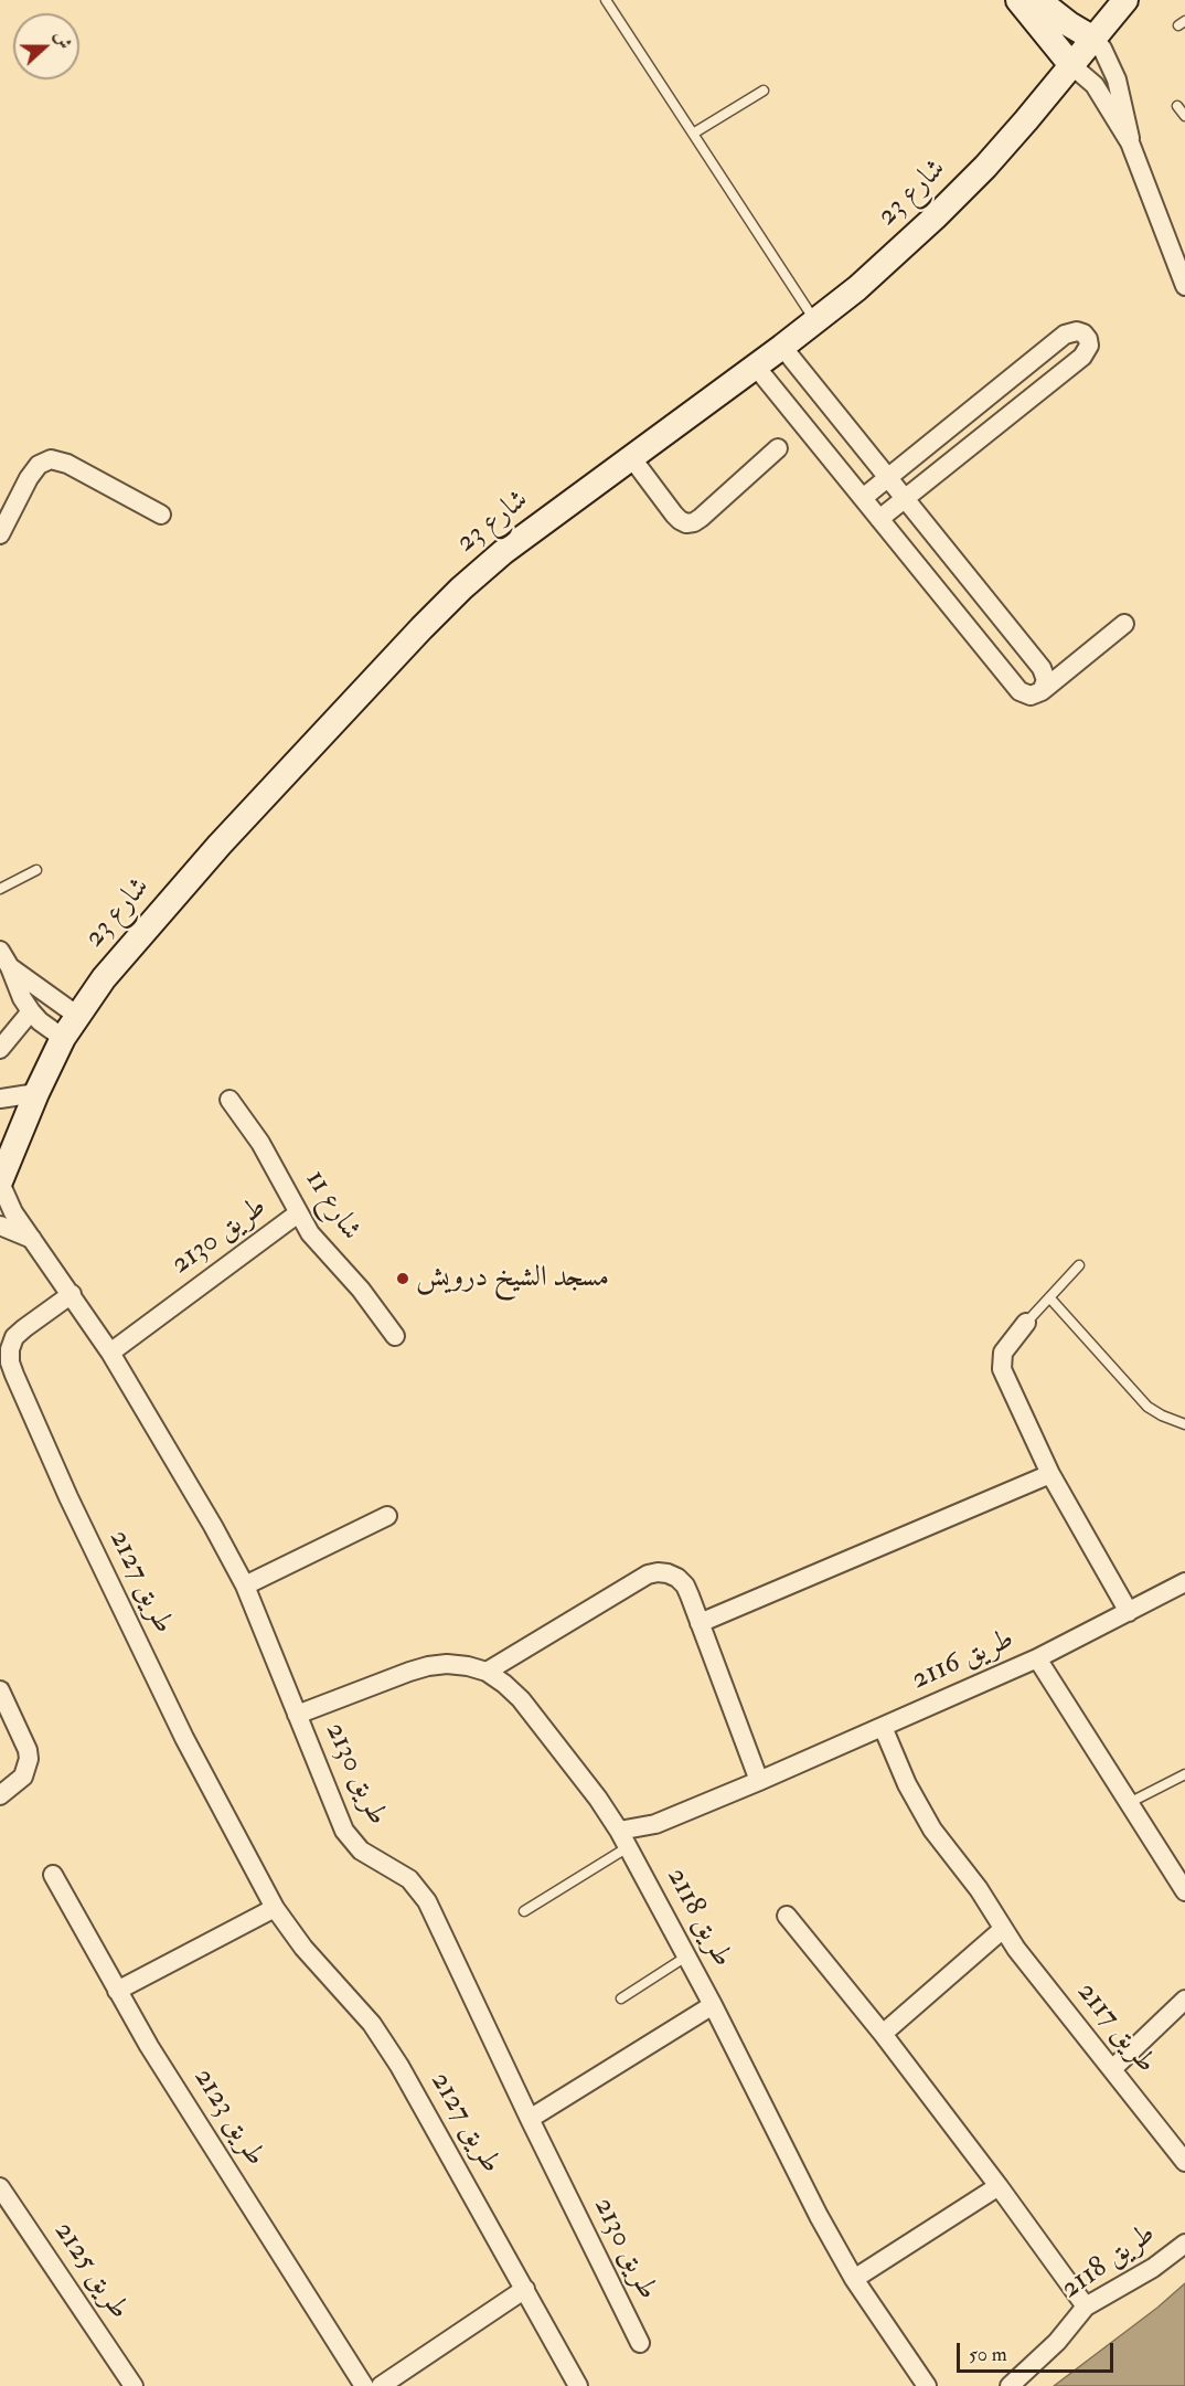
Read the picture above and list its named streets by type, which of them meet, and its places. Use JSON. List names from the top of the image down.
{
  "streets": {
    "street": [
      "شارع 23",
      "شارع 11",
      "طريق 2130",
      "طريق 2127",
      "طريق 2116",
      "طريق 2118",
      "طريق 2117",
      "طريق 2123",
      "طريق 2125"
    ]
  },
  "crossings": [
    ["شارع 23", "طريق 2130"],
    ["شارع 11", "طريق 2130"],
    ["طريق 2130", "طريق 2127"],
    ["طريق 2130", "طريق 2118"],
    ["طريق 2116", "طريق 2118"],
    ["طريق 2116", "طريق 2117"]
  ],
  "places": ["مسجد الشيخ درويش"],
  "scale_bar": "50 m",
  "north": "right"
}
